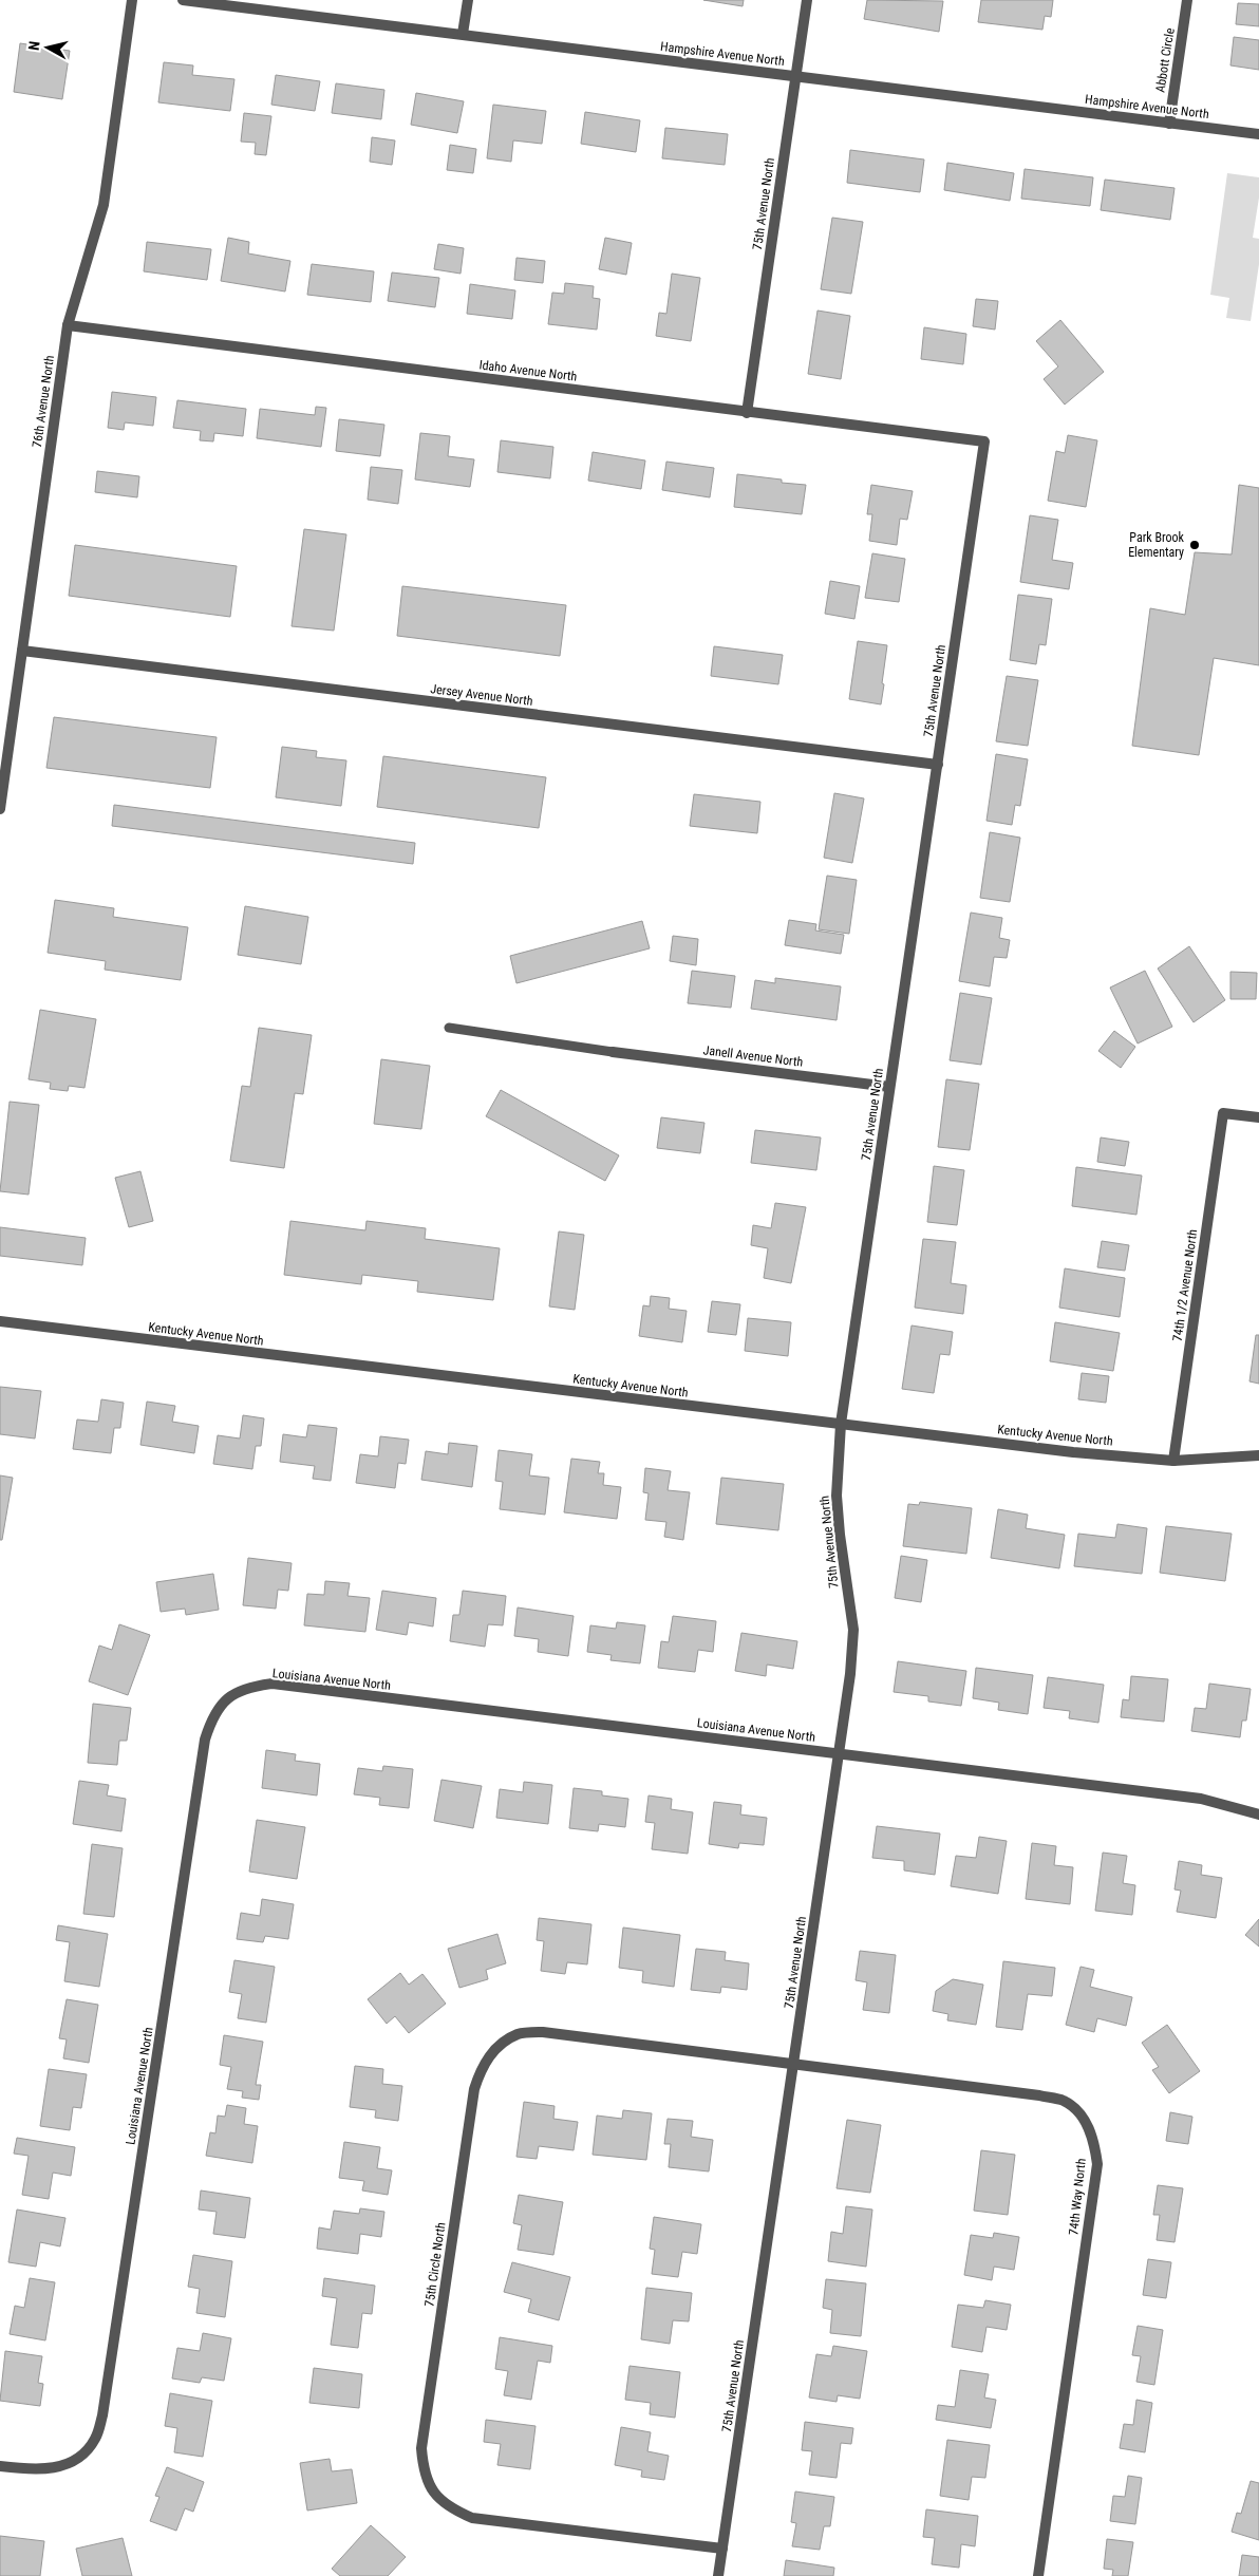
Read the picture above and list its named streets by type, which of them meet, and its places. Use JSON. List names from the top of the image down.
{
  "streets": {
    "street": [
      "Hampshire Avenue North",
      "Abbott Circle",
      "75th Avenue North",
      "Idaho Avenue North",
      "76th Avenue North",
      "Jersey Avenue North",
      "Janell Avenue North",
      "74th 1/2 Avenue North",
      "Kentucky Avenue North",
      "Louisiana Avenue North",
      "74th Way North",
      "75th Circle North"
    ]
  },
  "crossings": [
    ["Hampshire Avenue North", "Abbott Circle"],
    ["Hampshire Avenue North", "75th Avenue North"],
    ["75th Avenue North", "Idaho Avenue North"],
    ["75th Avenue North", "Jersey Avenue North"],
    ["75th Avenue North", "Janell Avenue North"],
    ["75th Avenue North", "Kentucky Avenue North"],
    ["75th Avenue North", "Louisiana Avenue North"],
    ["75th Avenue North", "74th Way North"],
    ["75th Avenue North", "75th Circle North"],
    ["Idaho Avenue North", "76th Avenue North"],
    ["76th Avenue North", "Jersey Avenue North"],
    ["74th 1/2 Avenue North", "Kentucky Avenue North"],
    ["74th Way North", "75th Circle North"]
  ],
  "places": ["Park Brook Elementary"],
  "north": "left"
}
